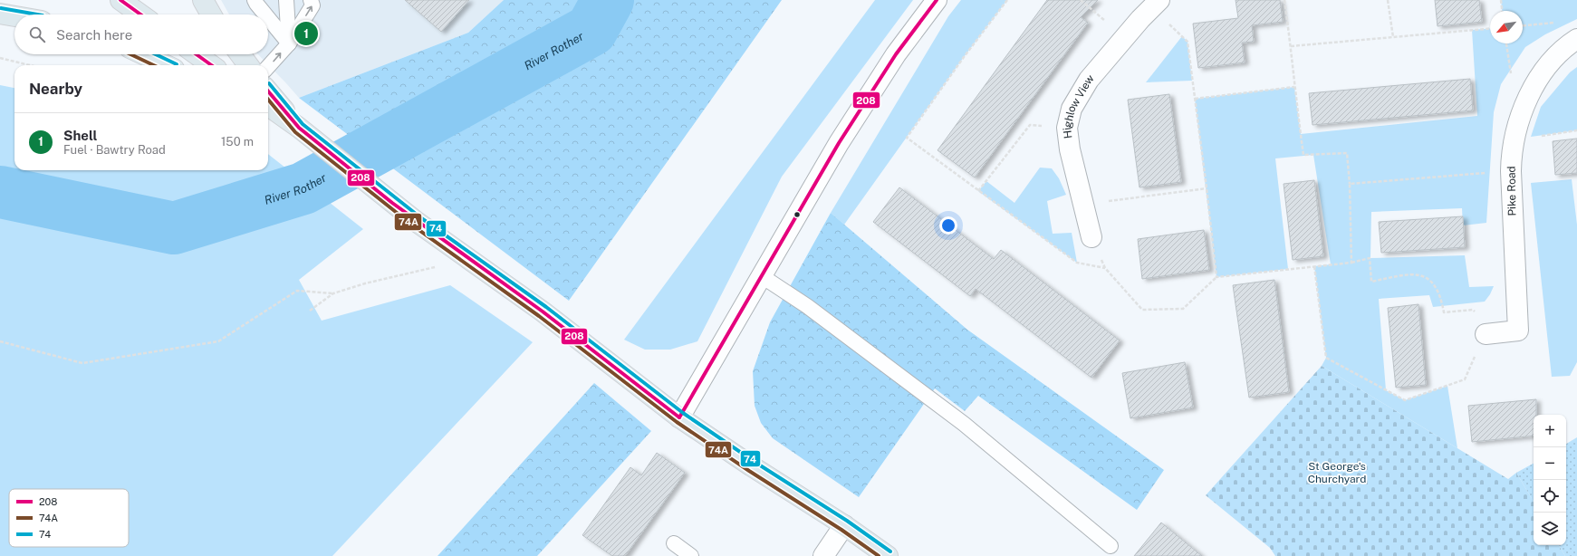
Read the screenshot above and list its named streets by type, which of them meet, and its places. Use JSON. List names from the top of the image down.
{
  "streets": {
    "street": ["Highlow View", "Pike Road"]
  },
  "water": ["River Rother"],
  "parks": ["St George's Churchyard"],
  "lines": ["transit line 208", "transit line 74", "transit line 74A"],
  "legend": ["208", "74A", "74"],
  "north": "bottom left",
  "page": {
    "search": "Search here",
    "pins": "1",
    "heading": "Nearby",
    "list": [
      {
        "mark": "1",
        "name": "Shell",
        "note": "Fuel · Bawtry Road",
        "value": "150 m"
      }
    ],
    "map_buttons": ["+", "−"]
  }
}
